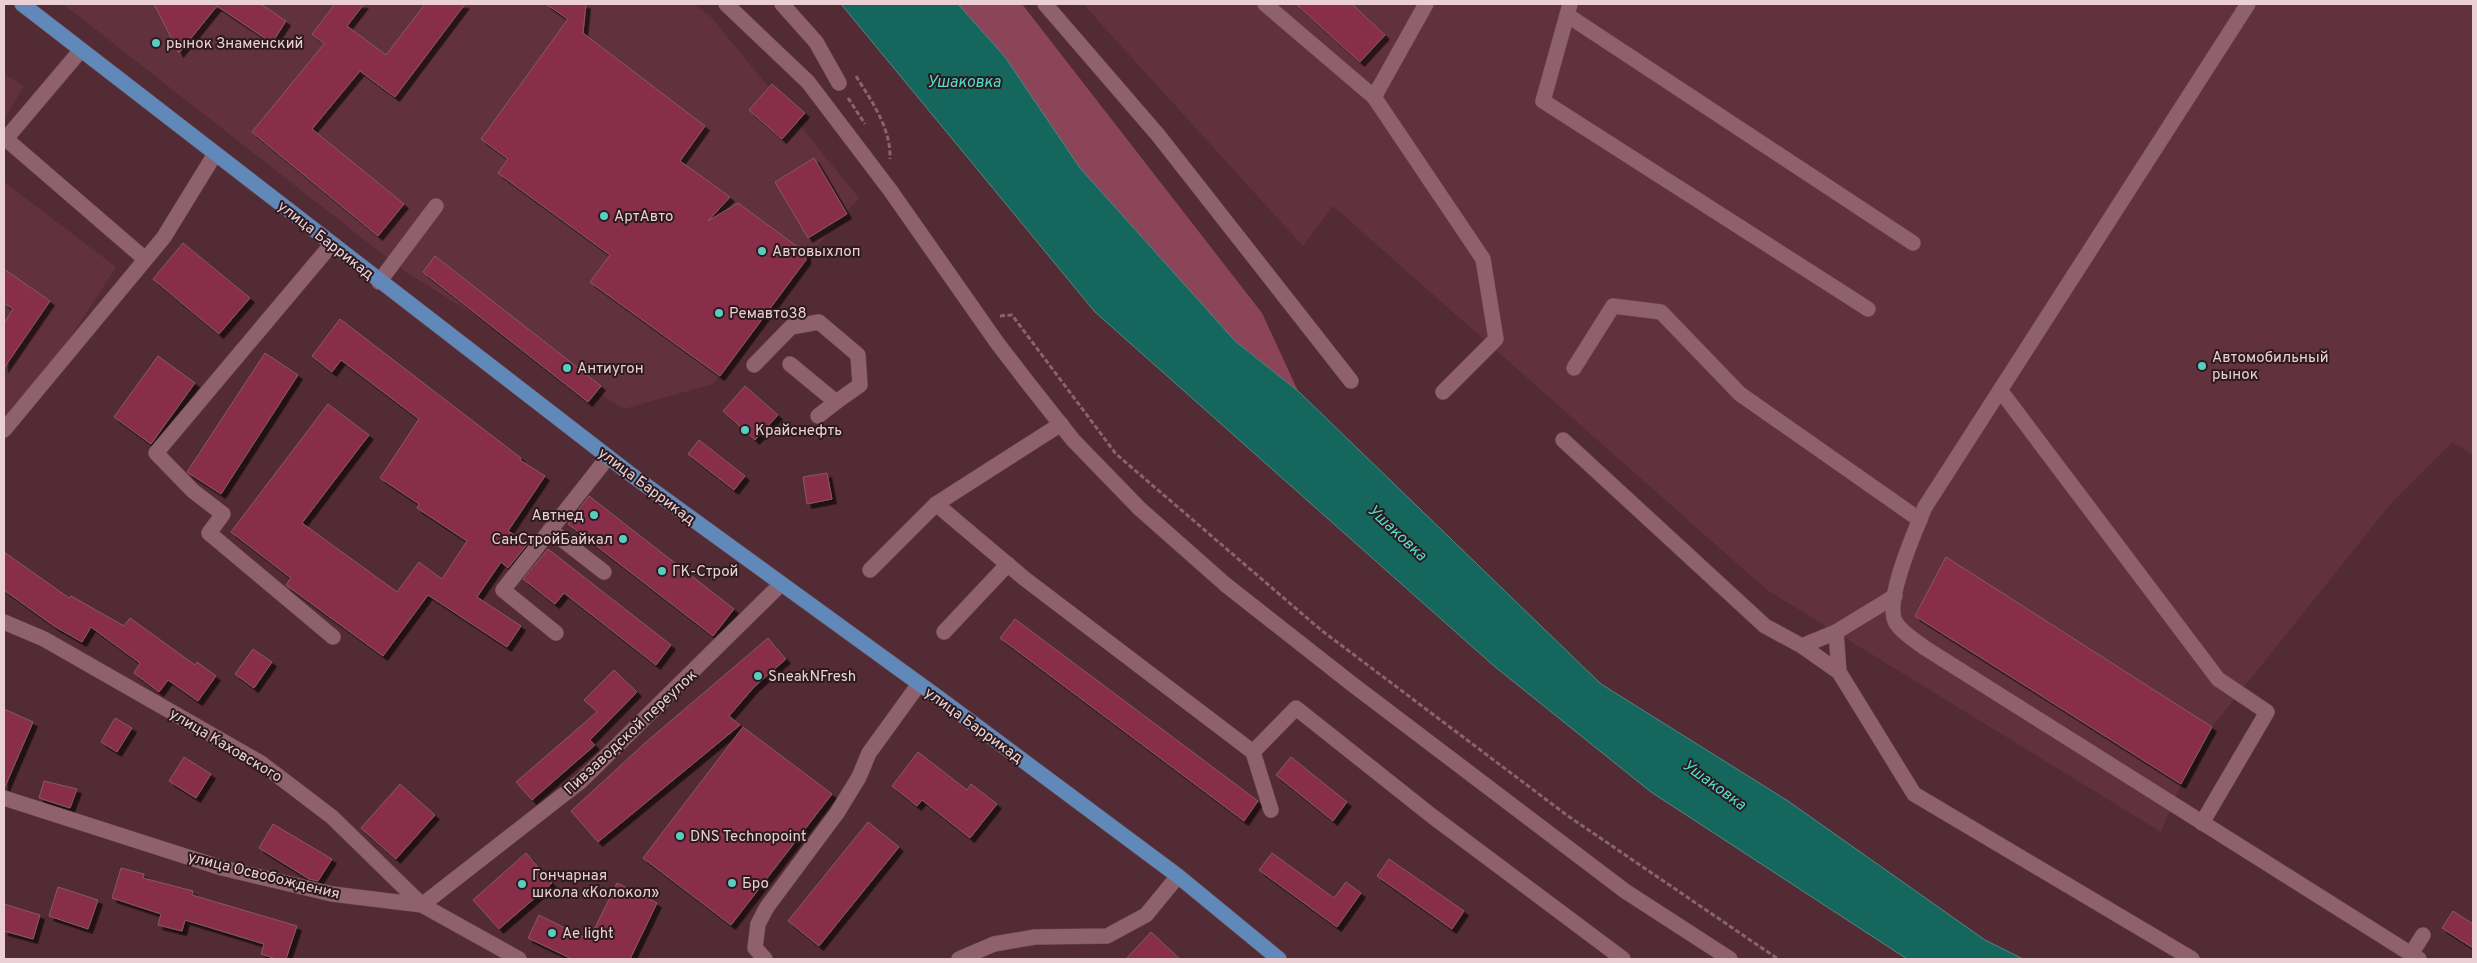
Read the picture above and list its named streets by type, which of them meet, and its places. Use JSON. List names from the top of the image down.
{
  "streets": {
    "main road": ["улица Баррикад"],
    "street": ["Пивзаводской переулок", "улица Каховского", "улица Освобождения"]
  },
  "crossings": [
    ["улица Баррикад", "Пивзаводской переулок"],
    ["Пивзаводской переулок", "улица Каховского"],
    ["Пивзаводской переулок", "улица Освобождения"],
    ["улица Каховского", "улица Освобождения"]
  ],
  "water": ["Ушаковка"],
  "places": [
    "рынок Знаменский",
    "АртАвто",
    "Автовыхлоп",
    "Ремавто38",
    "Автомобильный рынок",
    "Антиугон",
    "Крайснефть",
    "Автнед",
    "СанСтройБайкал",
    "ГК-Строй",
    "SneakNFresh",
    "DNS Technopoint",
    "Бро",
    "Гончарная школа «Колокол»",
    "Ae light"
  ]
}
